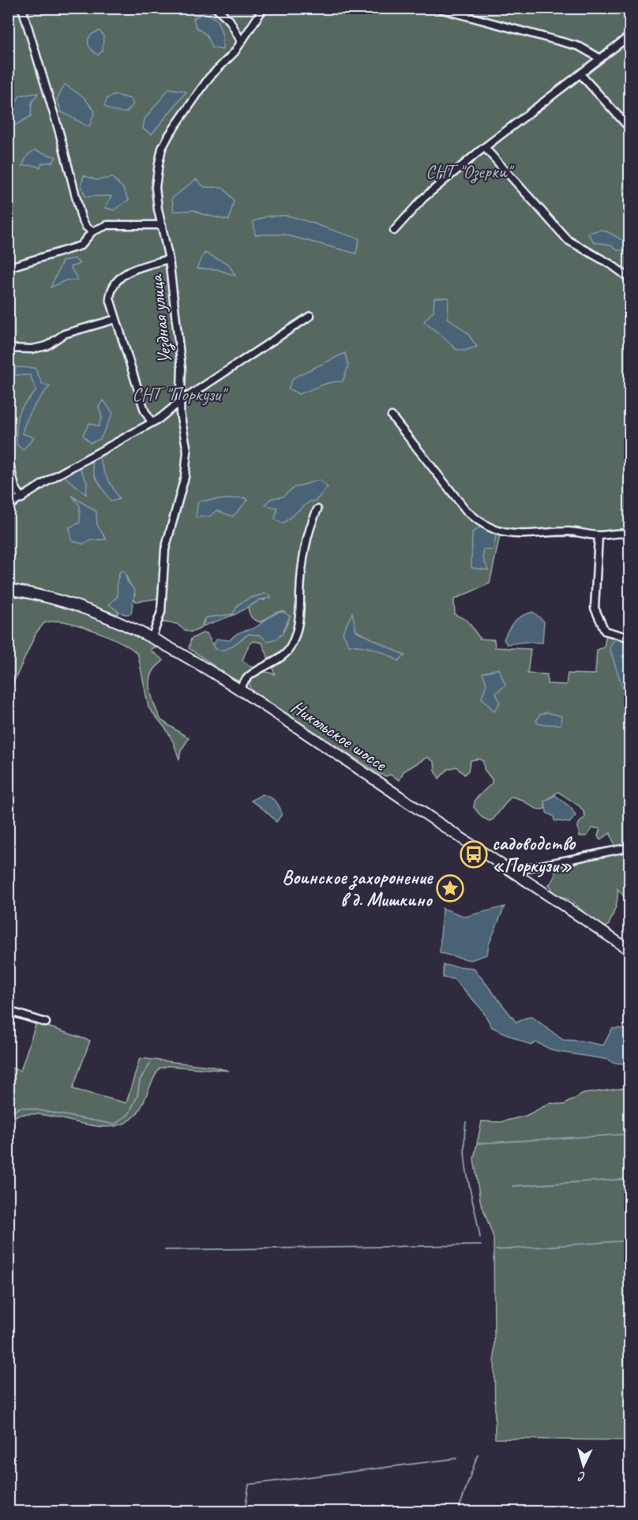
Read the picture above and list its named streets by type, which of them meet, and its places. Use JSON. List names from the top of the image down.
{
  "streets": {
    "main road": ["Никольское шоссе"],
    "street": ["Уездная улица"]
  },
  "crossings": [
    ["Уездная улица", "Никольское шоссе"]
  ],
  "parks": ["СНТ \"Озерки\"", "СНТ \"Поркузи\""],
  "places": {
    "bus stop": ["садоводство «Поркузи»"],
    "place": ["Воинское захоронение в д. Мишкино"]
  },
  "north": "bottom"
}
